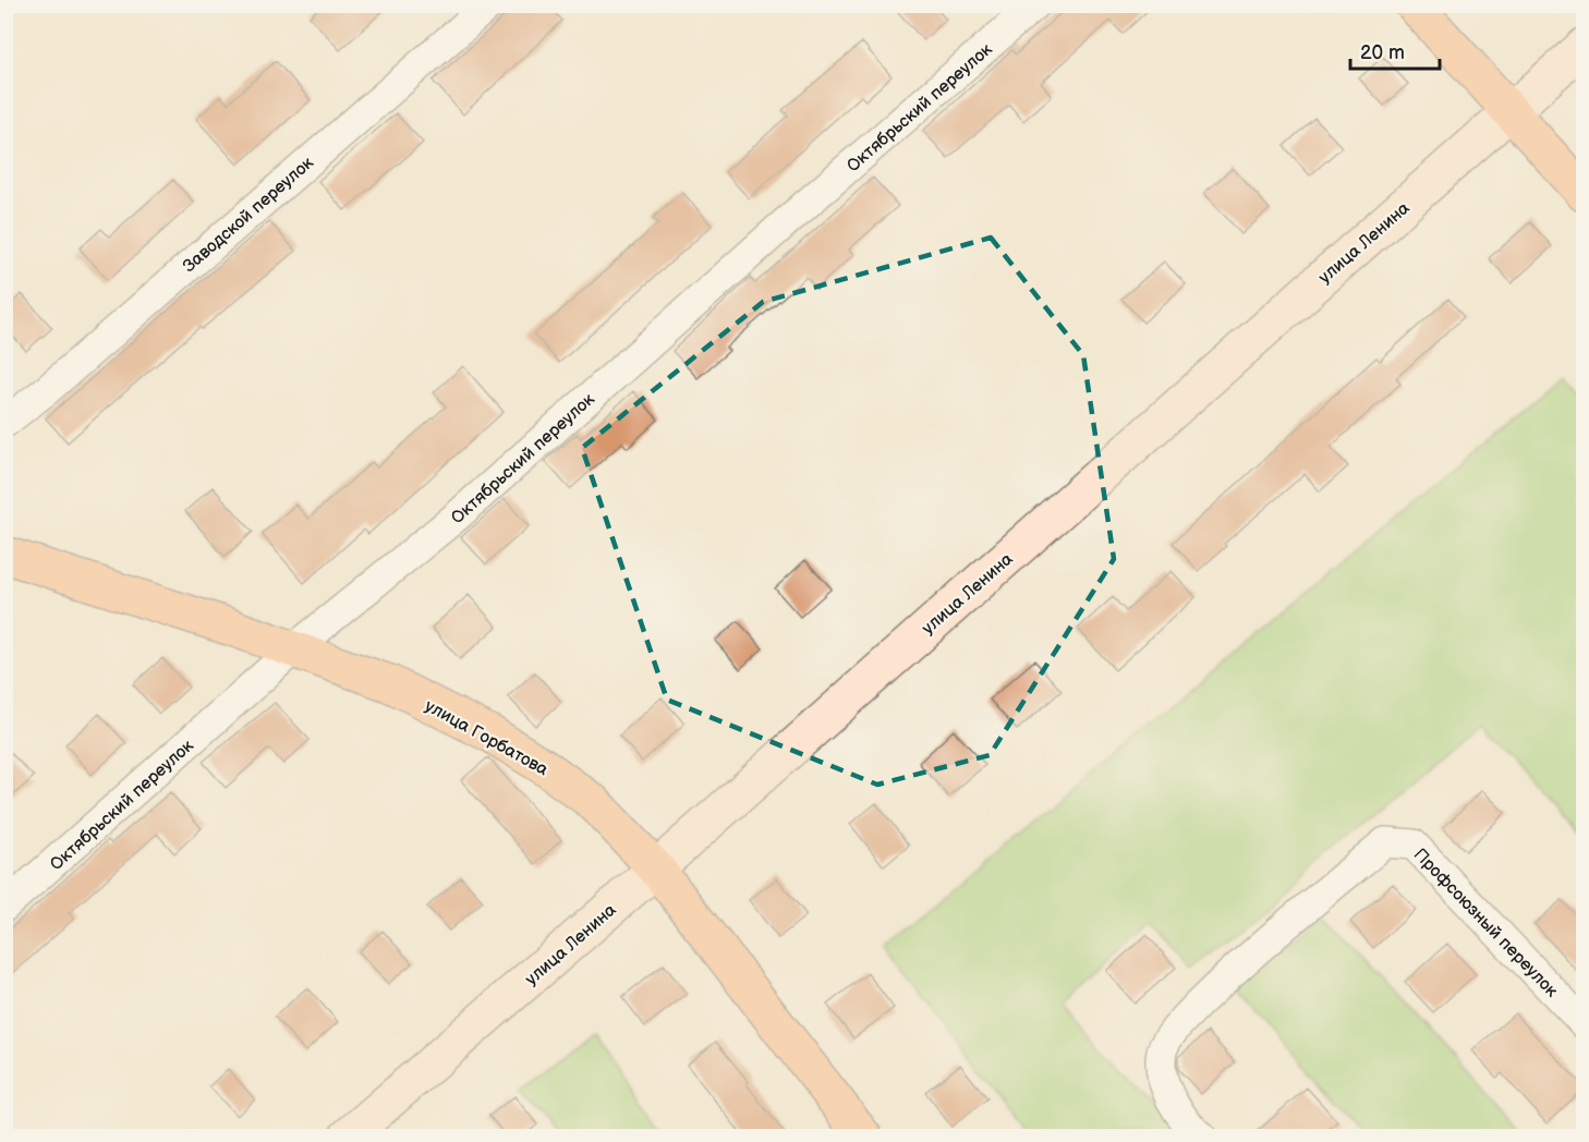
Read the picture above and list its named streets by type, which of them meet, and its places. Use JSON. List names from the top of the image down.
{
  "streets": {
    "main road": ["улица Ленина", "улица Горбатова"],
    "street": ["Октябрьский переулок", "Заводской переулок", "Профсоюзный переулок"]
  },
  "crossings": [
    ["Октябрьский переулок", "улица Горбатова"],
    ["улица Ленина", "улица Горбатова"]
  ],
  "scale_bar": "20 m"
}
